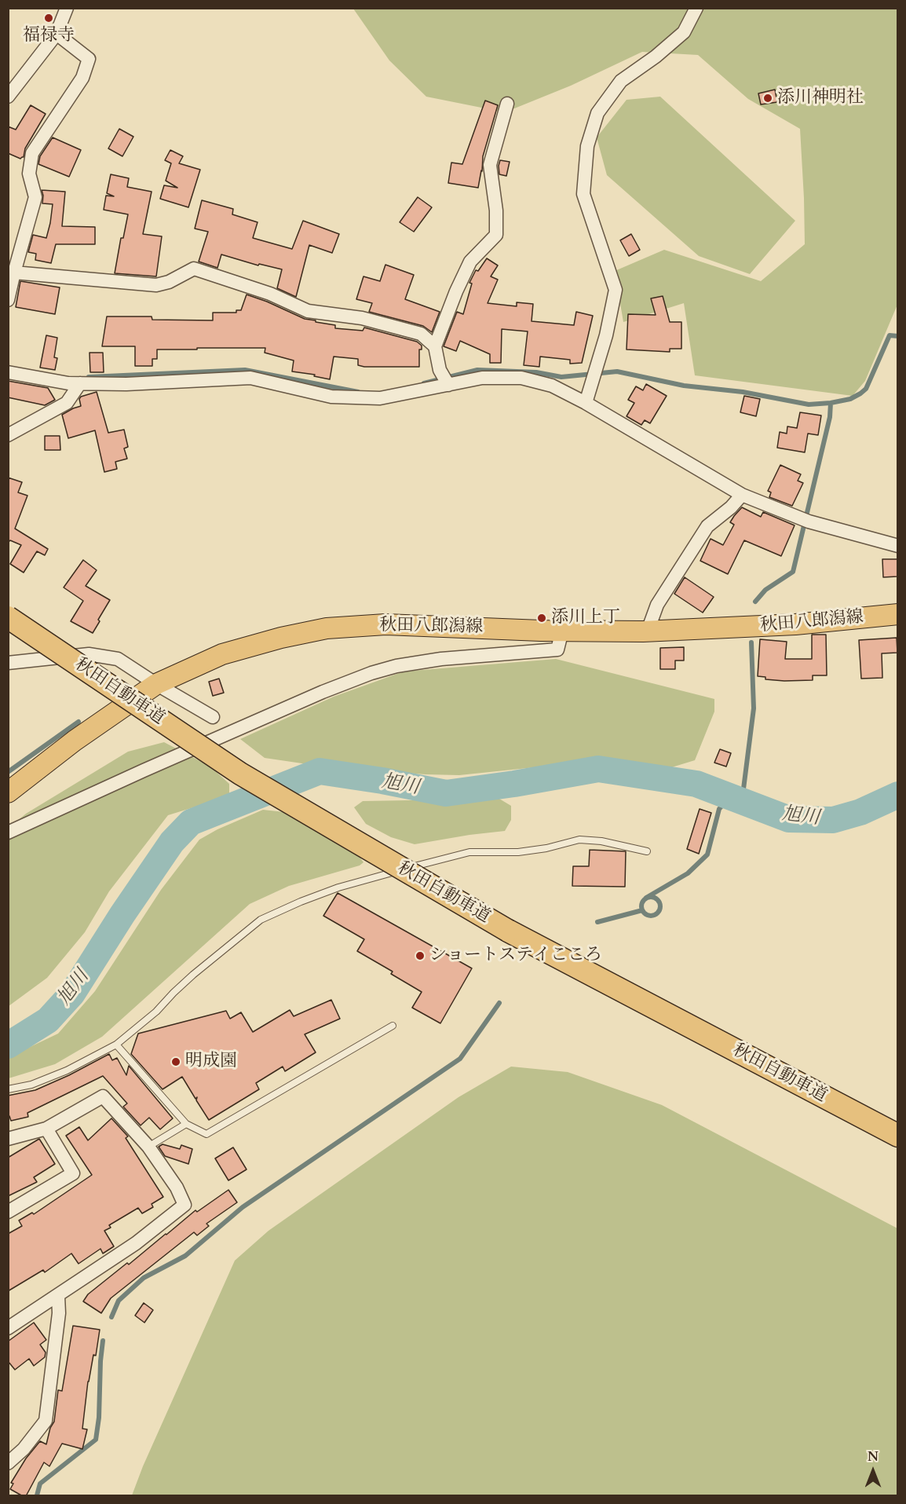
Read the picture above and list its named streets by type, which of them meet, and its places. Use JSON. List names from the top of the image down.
{
  "streets": {
    "highway": ["秋田自動車道"],
    "main road": ["秋田八郎潟線"]
  },
  "water": ["旭川"],
  "places": [
    "福禄寺",
    "添川神明社",
    "添川上丁",
    "ショートステイこころ",
    "明成園"
  ],
  "north": "top"
}
